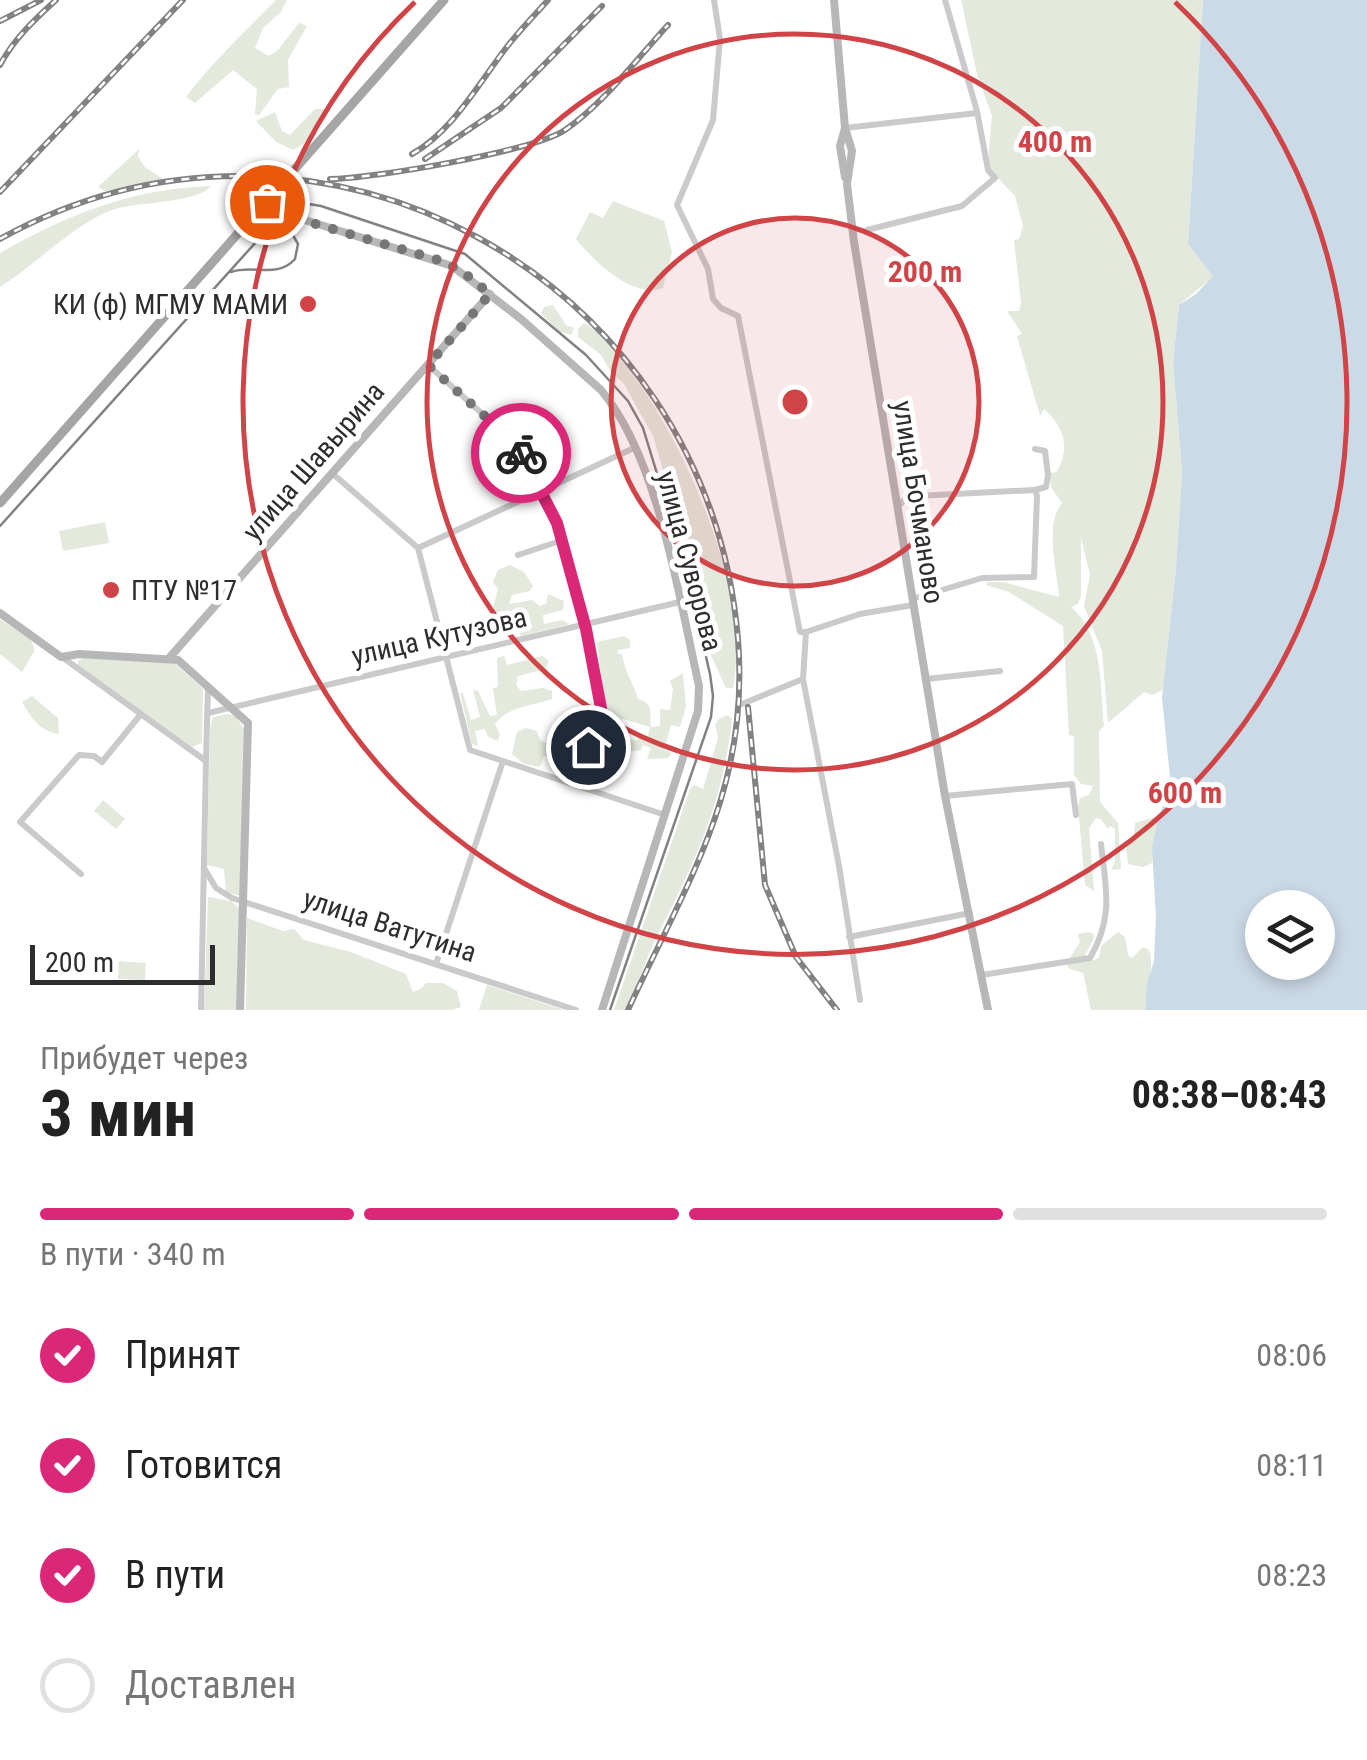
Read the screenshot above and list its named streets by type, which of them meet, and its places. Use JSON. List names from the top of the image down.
{
  "streets": {
    "street": [
      "улица Шавырина",
      "улица Бочманово",
      "улица Суворова",
      "улица Кутузова",
      "улица Ватутина"
    ]
  },
  "crossings": [
    ["улица Шавырина", "улица Суворова"],
    ["улица Суворова", "улица Кутузова"]
  ],
  "places": ["КИ (ф) МГМУ МАМИ", "ПТУ №17"],
  "scale_bar": "200 m",
  "page": {
    "scale": "200 m",
    "heading": ["3 мин", "Прибудет через", "08:38–08:43"],
    "bar": "В пути · 340 m",
    "list": [
      ["Принят", "08:06"],
      ["Готовится", "08:11"],
      ["В пути", "08:23"],
      "Доставлен"
    ]
  },
  "rings": ["400 m", "200 m", "600 m"]
}
